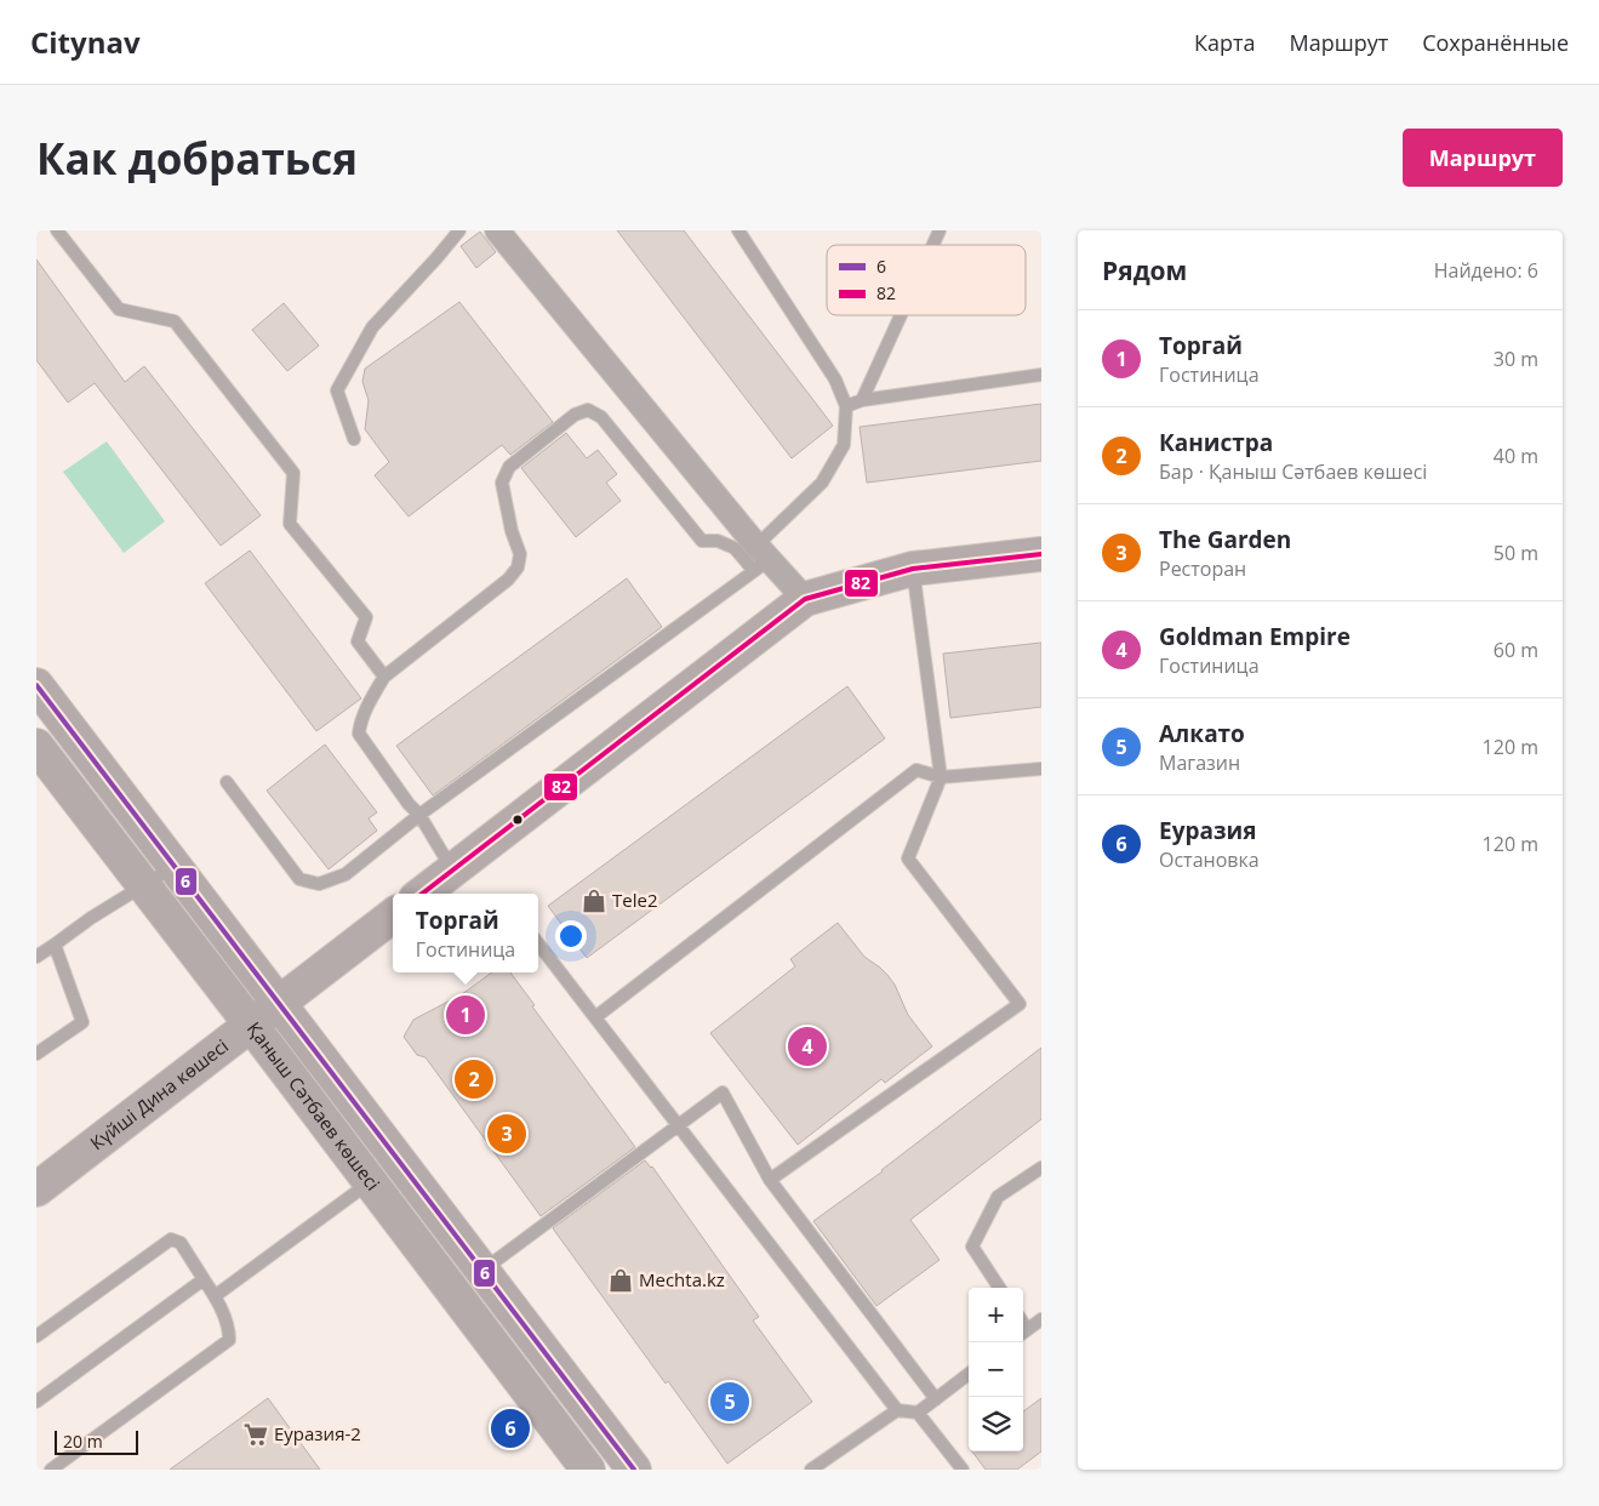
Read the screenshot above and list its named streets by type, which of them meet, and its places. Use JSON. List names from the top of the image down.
{
  "streets": {
    "main road": ["Күйші Дина көшесі", "Қаныш Сәтбаев көшесі"]
  },
  "crossings": [
    ["Күйші Дина көшесі", "Қаныш Сәтбаев көшесі"]
  ],
  "places": {
    "shop": ["Tele2", "Mechta.kz"],
    "supermarket": ["Еуразия-2"]
  },
  "lines": ["transit line 82", "transit line 6"],
  "legend": ["6", "82"],
  "scale_bar": "20 m",
  "page": {
    "header": "Citynav",
    "nav": ["Карта", "Маршрут", "Сохранённые"],
    "buttons": "Маршрут",
    "title": "Как добраться",
    "heading": ["Рядом", "Найдено: 6"],
    "list": [
      {
        "mark": "1",
        "name": "Торгай",
        "note": "Гостиница",
        "value": "30 m"
      },
      {
        "mark": "2",
        "name": "Канистра",
        "note": "Бар · Қаныш Сәтбаев көшесі",
        "value": "40 m"
      },
      {
        "mark": "3",
        "name": "The Garden",
        "note": "Ресторан",
        "value": "50 m"
      },
      {
        "mark": "4",
        "name": "Goldman Empire",
        "note": "Гостиница",
        "value": "60 m"
      },
      {
        "mark": "5",
        "name": "Алкато",
        "note": "Магазин",
        "value": "120 m"
      },
      {
        "mark": "6",
        "name": "Еуразия",
        "note": "Остановка",
        "value": "120 m"
      }
    ],
    "popup": ["Торгай", "Гостиница"],
    "pins": [
      "1",
      "4",
      "2",
      "3",
      "5",
      "6"
    ],
    "map_buttons": ["+", "−"],
    "scale": "20 m"
  }
}
